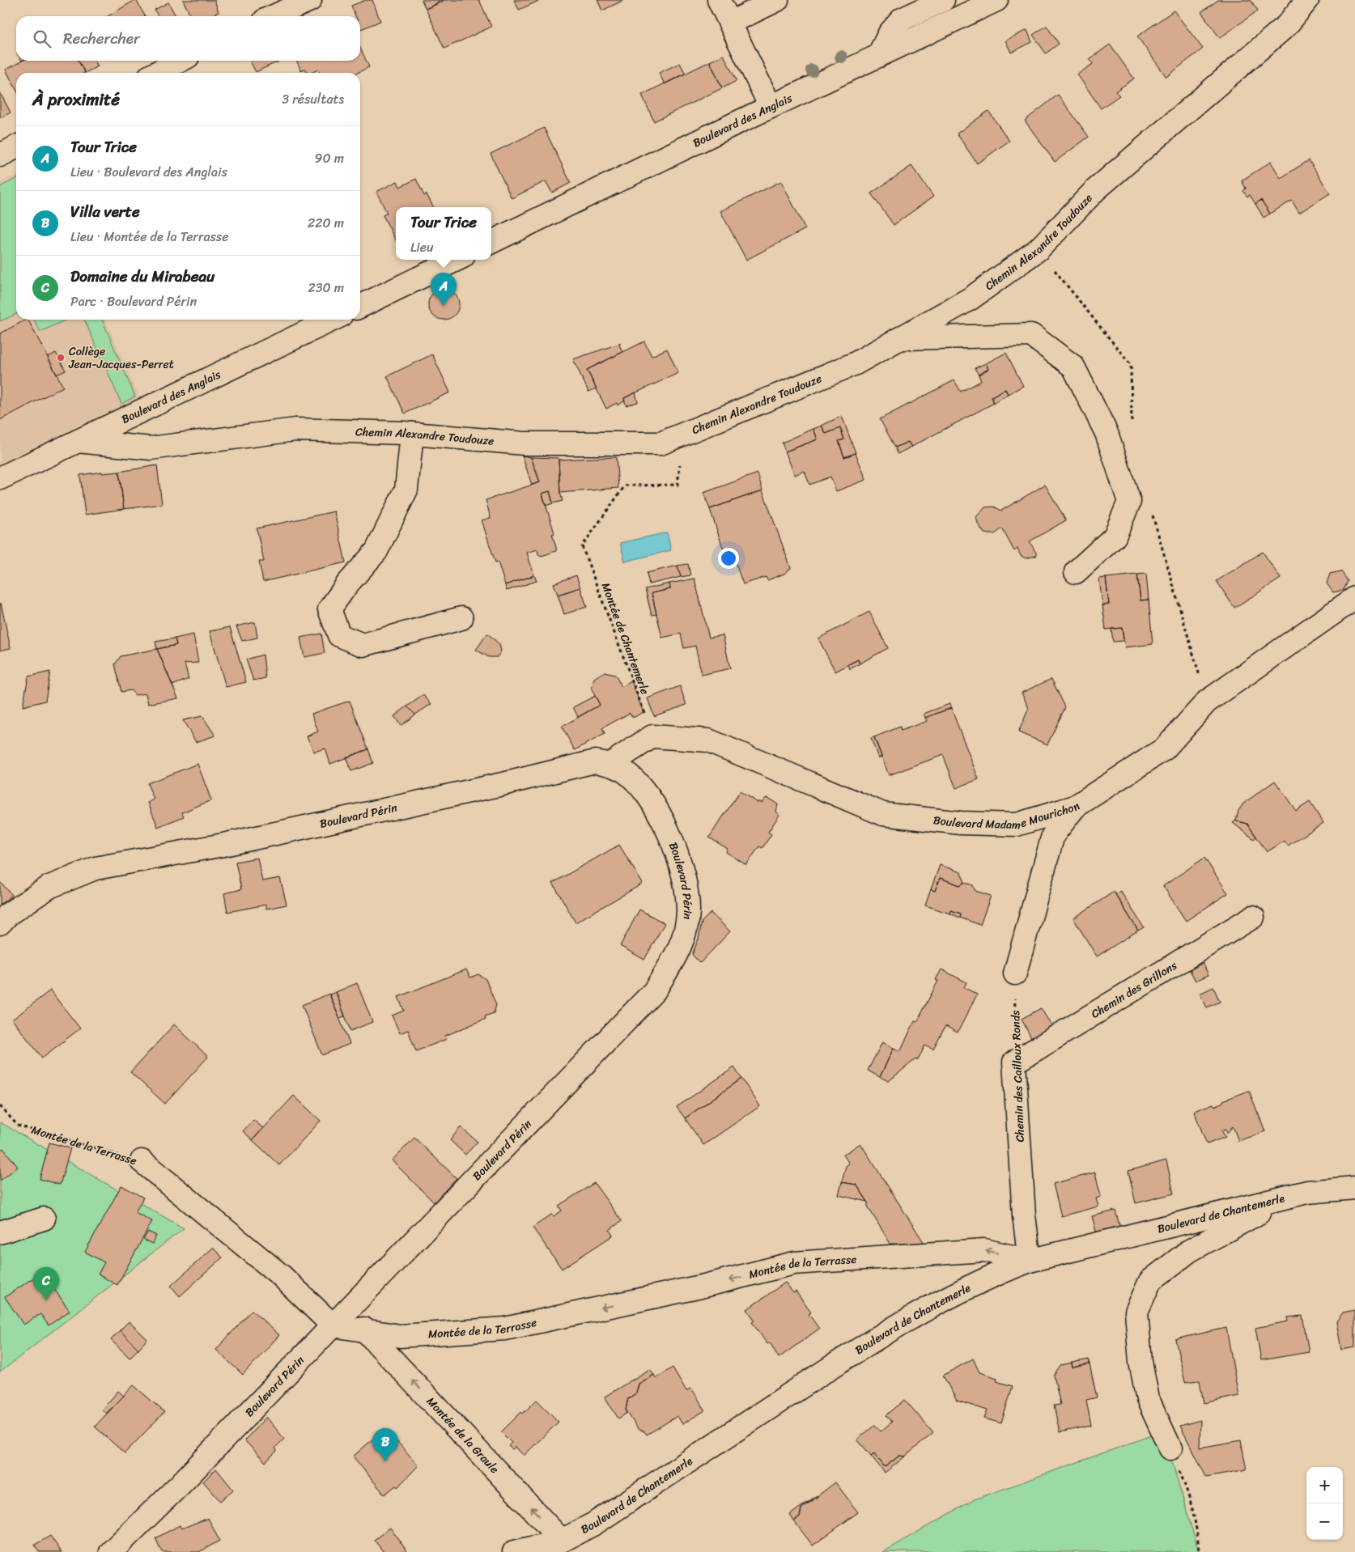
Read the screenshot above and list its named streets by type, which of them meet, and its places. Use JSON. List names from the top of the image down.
{
  "streets": {
    "street": [
      "Boulevard des Anglais",
      "Chemin Alexandre Toudouze",
      "Boulevard Madame Mourichon",
      "Boulevard Périn",
      "Chemin des Grillons",
      "Chemin des Cailloux Ronds",
      "Montée de la Terrasse",
      "Boulevard de Chantemerle",
      "Montée de la Graule"
    ],
    "path": ["Montée de Chantemerle"]
  },
  "crossings": [
    ["Boulevard des Anglais", "Chemin Alexandre Toudouze"],
    ["Montée de Chantemerle", "Boulevard Madame Mourichon"],
    ["Boulevard Périn", "Montée de la Terrasse"],
    ["Chemin des Grillons", "Chemin des Cailloux Ronds"],
    ["Chemin des Cailloux Ronds", "Montée de la Terrasse"],
    ["Chemin des Cailloux Ronds", "Boulevard de Chantemerle"],
    ["Montée de la Terrasse", "Boulevard de Chantemerle"],
    ["Montée de la Terrasse", "Montée de la Graule"],
    ["Boulevard de Chantemerle", "Montée de la Graule"]
  ],
  "one_way": ["Montée de la Terrasse", "Montée de la Graule"],
  "places": ["Collège Jean-Jacques-Perret"],
  "page": {
    "search": "Rechercher",
    "heading": ["À proximité", "3 résultats"],
    "list": [
      {
        "mark": "A",
        "name": "Tour Trice",
        "note": "Lieu · Boulevard des Anglais",
        "value": "90 m"
      },
      {
        "mark": "B",
        "name": "Villa verte",
        "note": "Lieu · Montée de la Terrasse",
        "value": "220 m"
      },
      {
        "mark": "C",
        "name": "Domaine du Mirabeau",
        "note": "Parc · Boulevard Périn",
        "value": "230 m"
      }
    ],
    "popup": ["Tour Trice", "Lieu"],
    "pins": ["A", "C", "B"],
    "map_buttons": ["+", "−"]
  }
}
